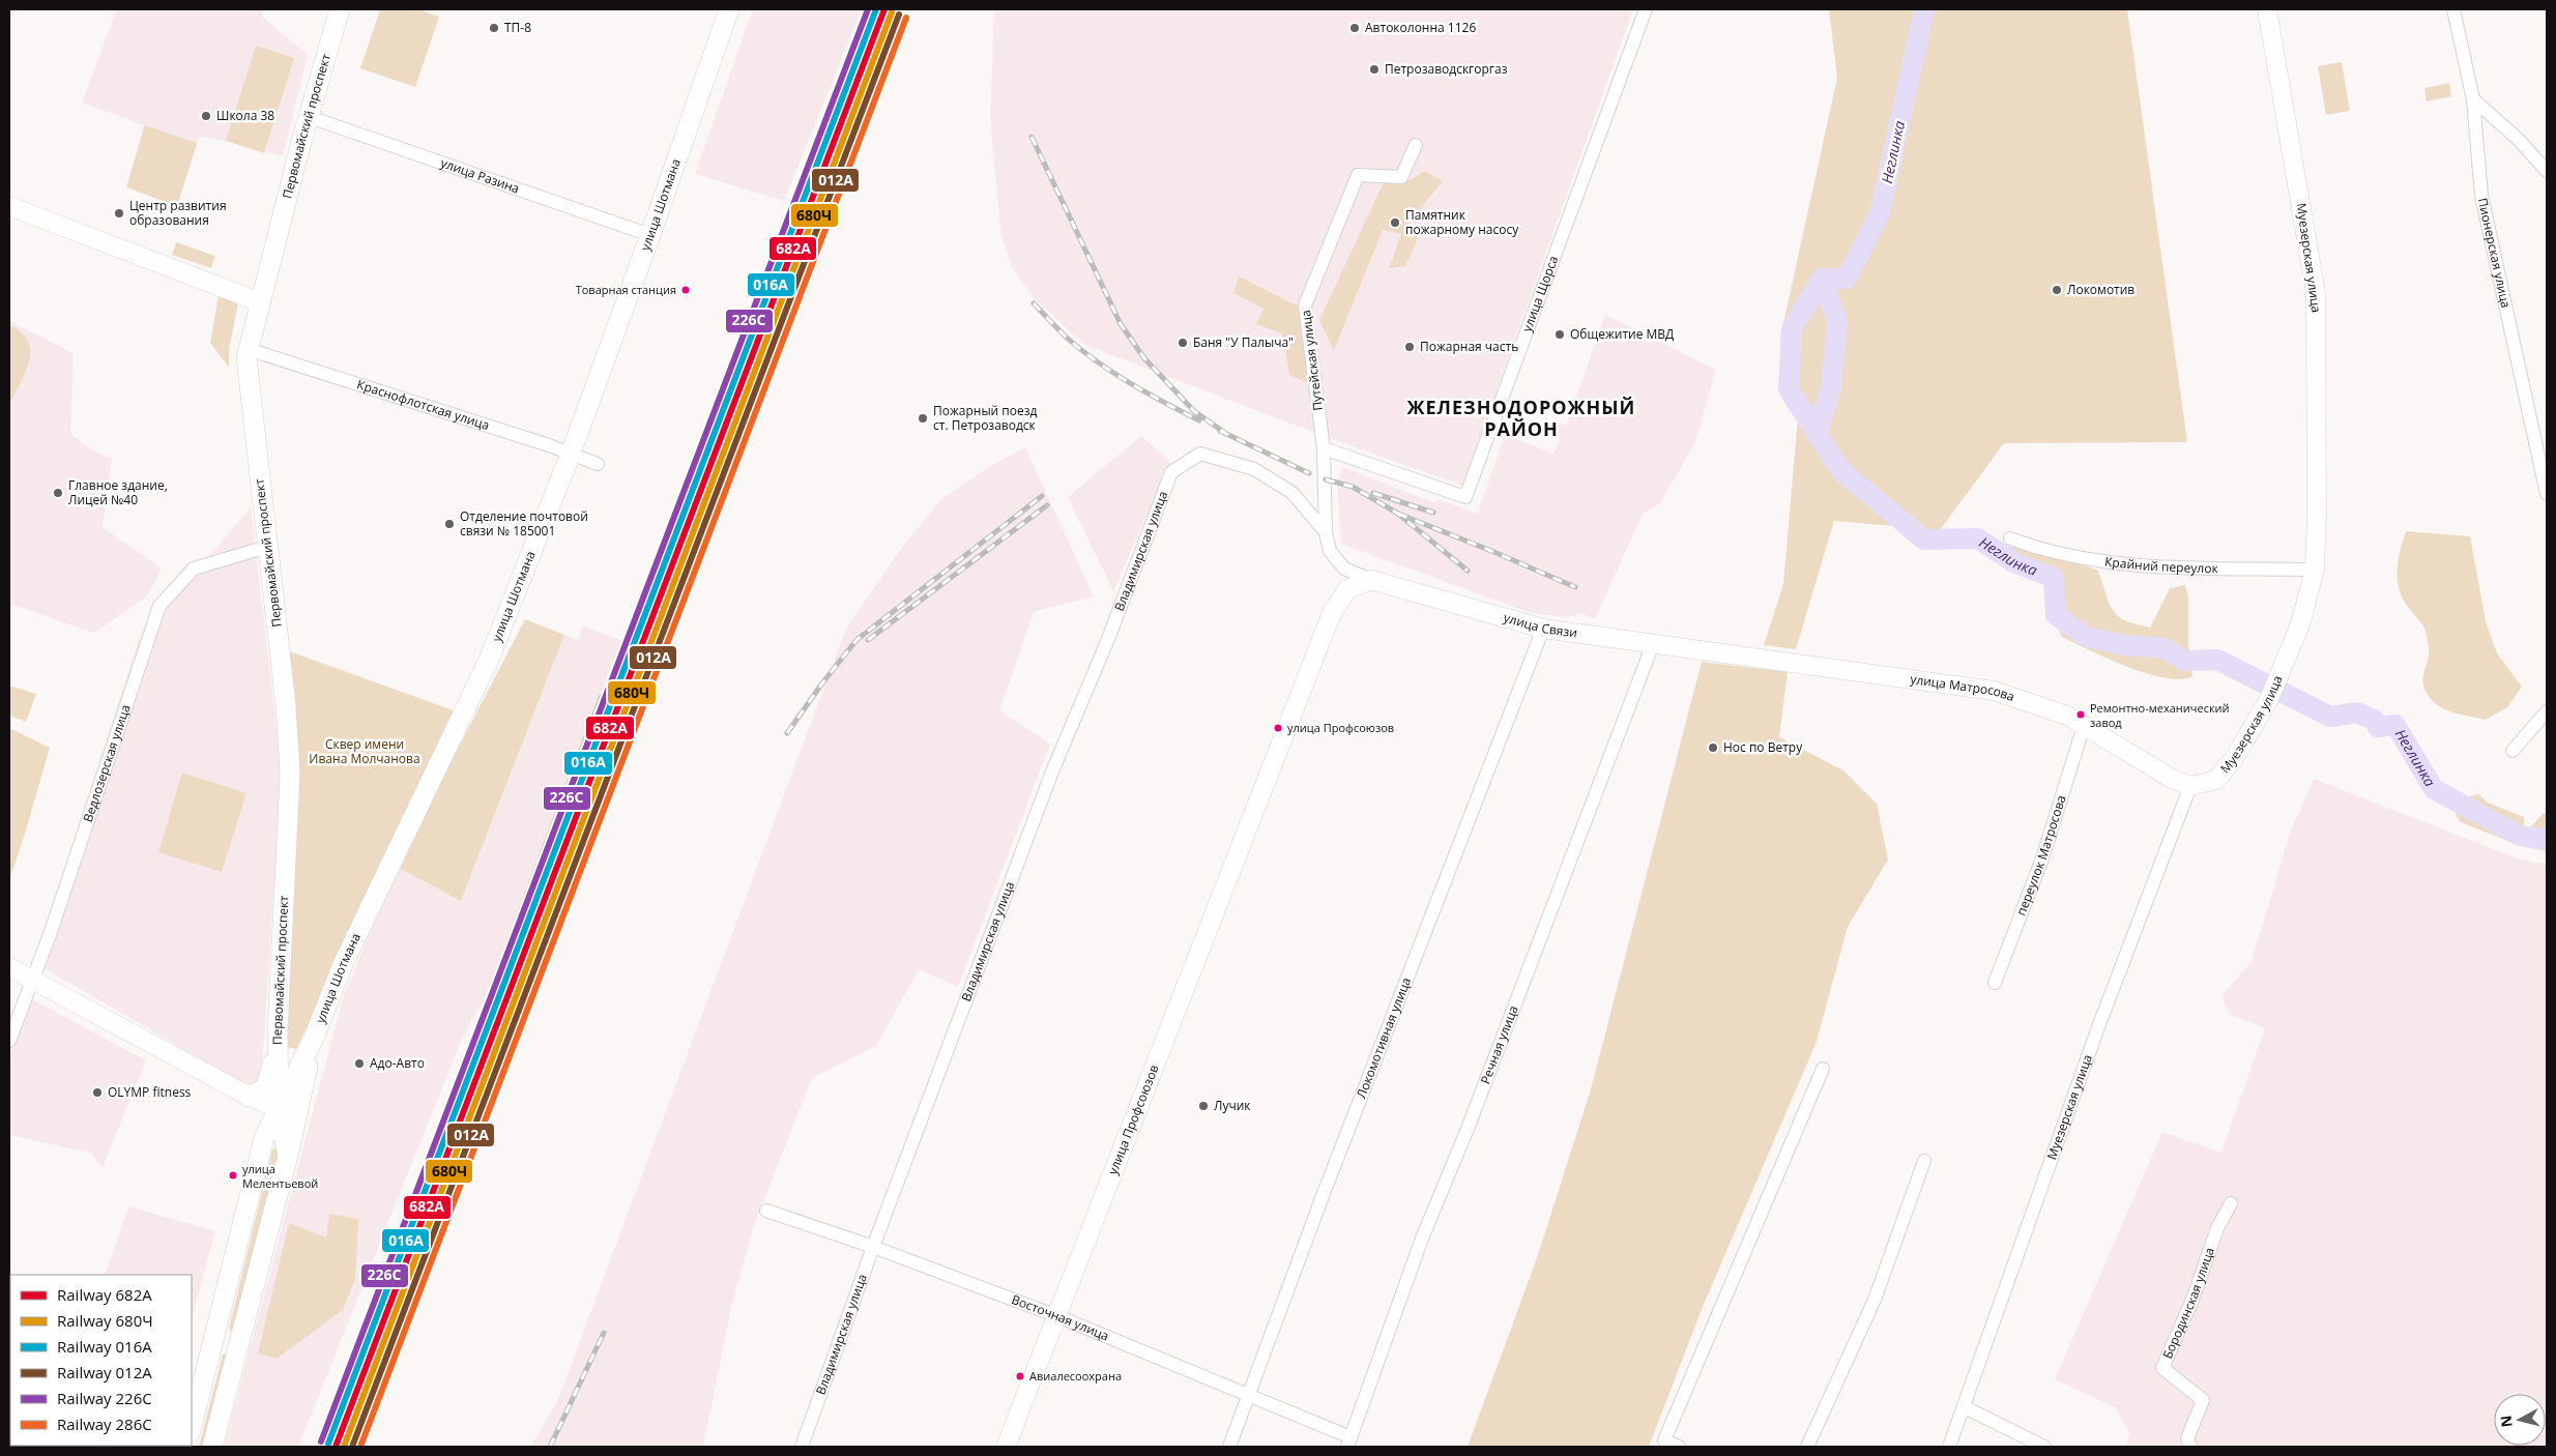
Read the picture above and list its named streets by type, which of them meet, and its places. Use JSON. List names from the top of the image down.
{
  "streets": {
    "main road": [
      "Первомайский проспект",
      "улица Шотмана",
      "Муезерская улица",
      "улица Связи",
      "улица Матросова",
      "улица Профсоюзов"
    ],
    "street": [
      "улица Разина",
      "Пионерская улица",
      "улица Щорса",
      "Путейская улица",
      "Краснофлотская улица",
      "Владимирская улица",
      "Крайний переулок",
      "Ведлозерская улица",
      "переулок Матросова",
      "Локомотивная улица",
      "Речная улица",
      "Бородинская улица",
      "Восточная улица"
    ]
  },
  "crossings": [
    ["Первомайский проспект", "улица Разина"],
    ["Первомайский проспект", "улица Шотмана"],
    ["Первомайский проспект", "Краснофлотская улица"],
    ["Первомайский проспект", "Ведлозерская улица"],
    ["улица Разина", "улица Шотмана"],
    ["улица Шотмана", "Краснофлотская улица"],
    ["Муезерская улица", "Крайний переулок"],
    ["Муезерская улица", "улица Матросова"],
    ["улица Щорса", "Путейская улица"],
    ["Путейская улица", "Владимирская улица"],
    ["Путейская улица", "улица Связи"],
    ["Путейская улица", "улица Профсоюзов"],
    ["Владимирская улица", "Восточная улица"],
    ["улица Связи", "улица Матросова"],
    ["улица Связи", "Локомотивная улица"],
    ["улица Связи", "Речная улица"],
    ["улица Связи", "улица Профсоюзов"],
    ["улица Матросова", "переулок Матросова"],
    ["Локомотивная улица", "Восточная улица"],
    ["Речная улица", "Восточная улица"],
    ["улица Профсоюзов", "Восточная улица"]
  ],
  "districts": ["ЖЕЛЕЗНОДОРОЖНЫЙ РАЙОН"],
  "water": ["Неглинка"],
  "parks": ["Сквер имени Ивана Молчанова"],
  "places": [
    "ТП-8",
    "Автоколонна 1126",
    "Петрозаводскгоргаз",
    "Школа 38",
    "Центр развития образования",
    "Памятник пожарному насосу",
    "Товарная станция",
    "Локомотив",
    "Общежитие МВД",
    "Баня \"У Палыча\"",
    "Пожарная часть",
    "Пожарный поезд ст. Петрозаводск",
    "Главное здание, Лицей №40",
    "Отделение почтовой связи № 185001",
    "Ремонтно-механический завод",
    "улица Профсоюзов",
    "Нос по Ветру",
    "Адо-Авто",
    "OLYMP fitness",
    "Лучик",
    "улица Мелентьевой",
    "Авиалесоохрана"
  ],
  "lines": [
    "rail line 682А",
    "rail line 016А",
    "rail line 226С",
    "rail line 680Ч",
    "rail line 012А",
    "rail line 286С"
  ],
  "legend": [
    "Railway 682А",
    "Railway 680Ч",
    "Railway 016А",
    "Railway 012А",
    "Railway 226С",
    "Railway 286С"
  ],
  "north": "left"
}
